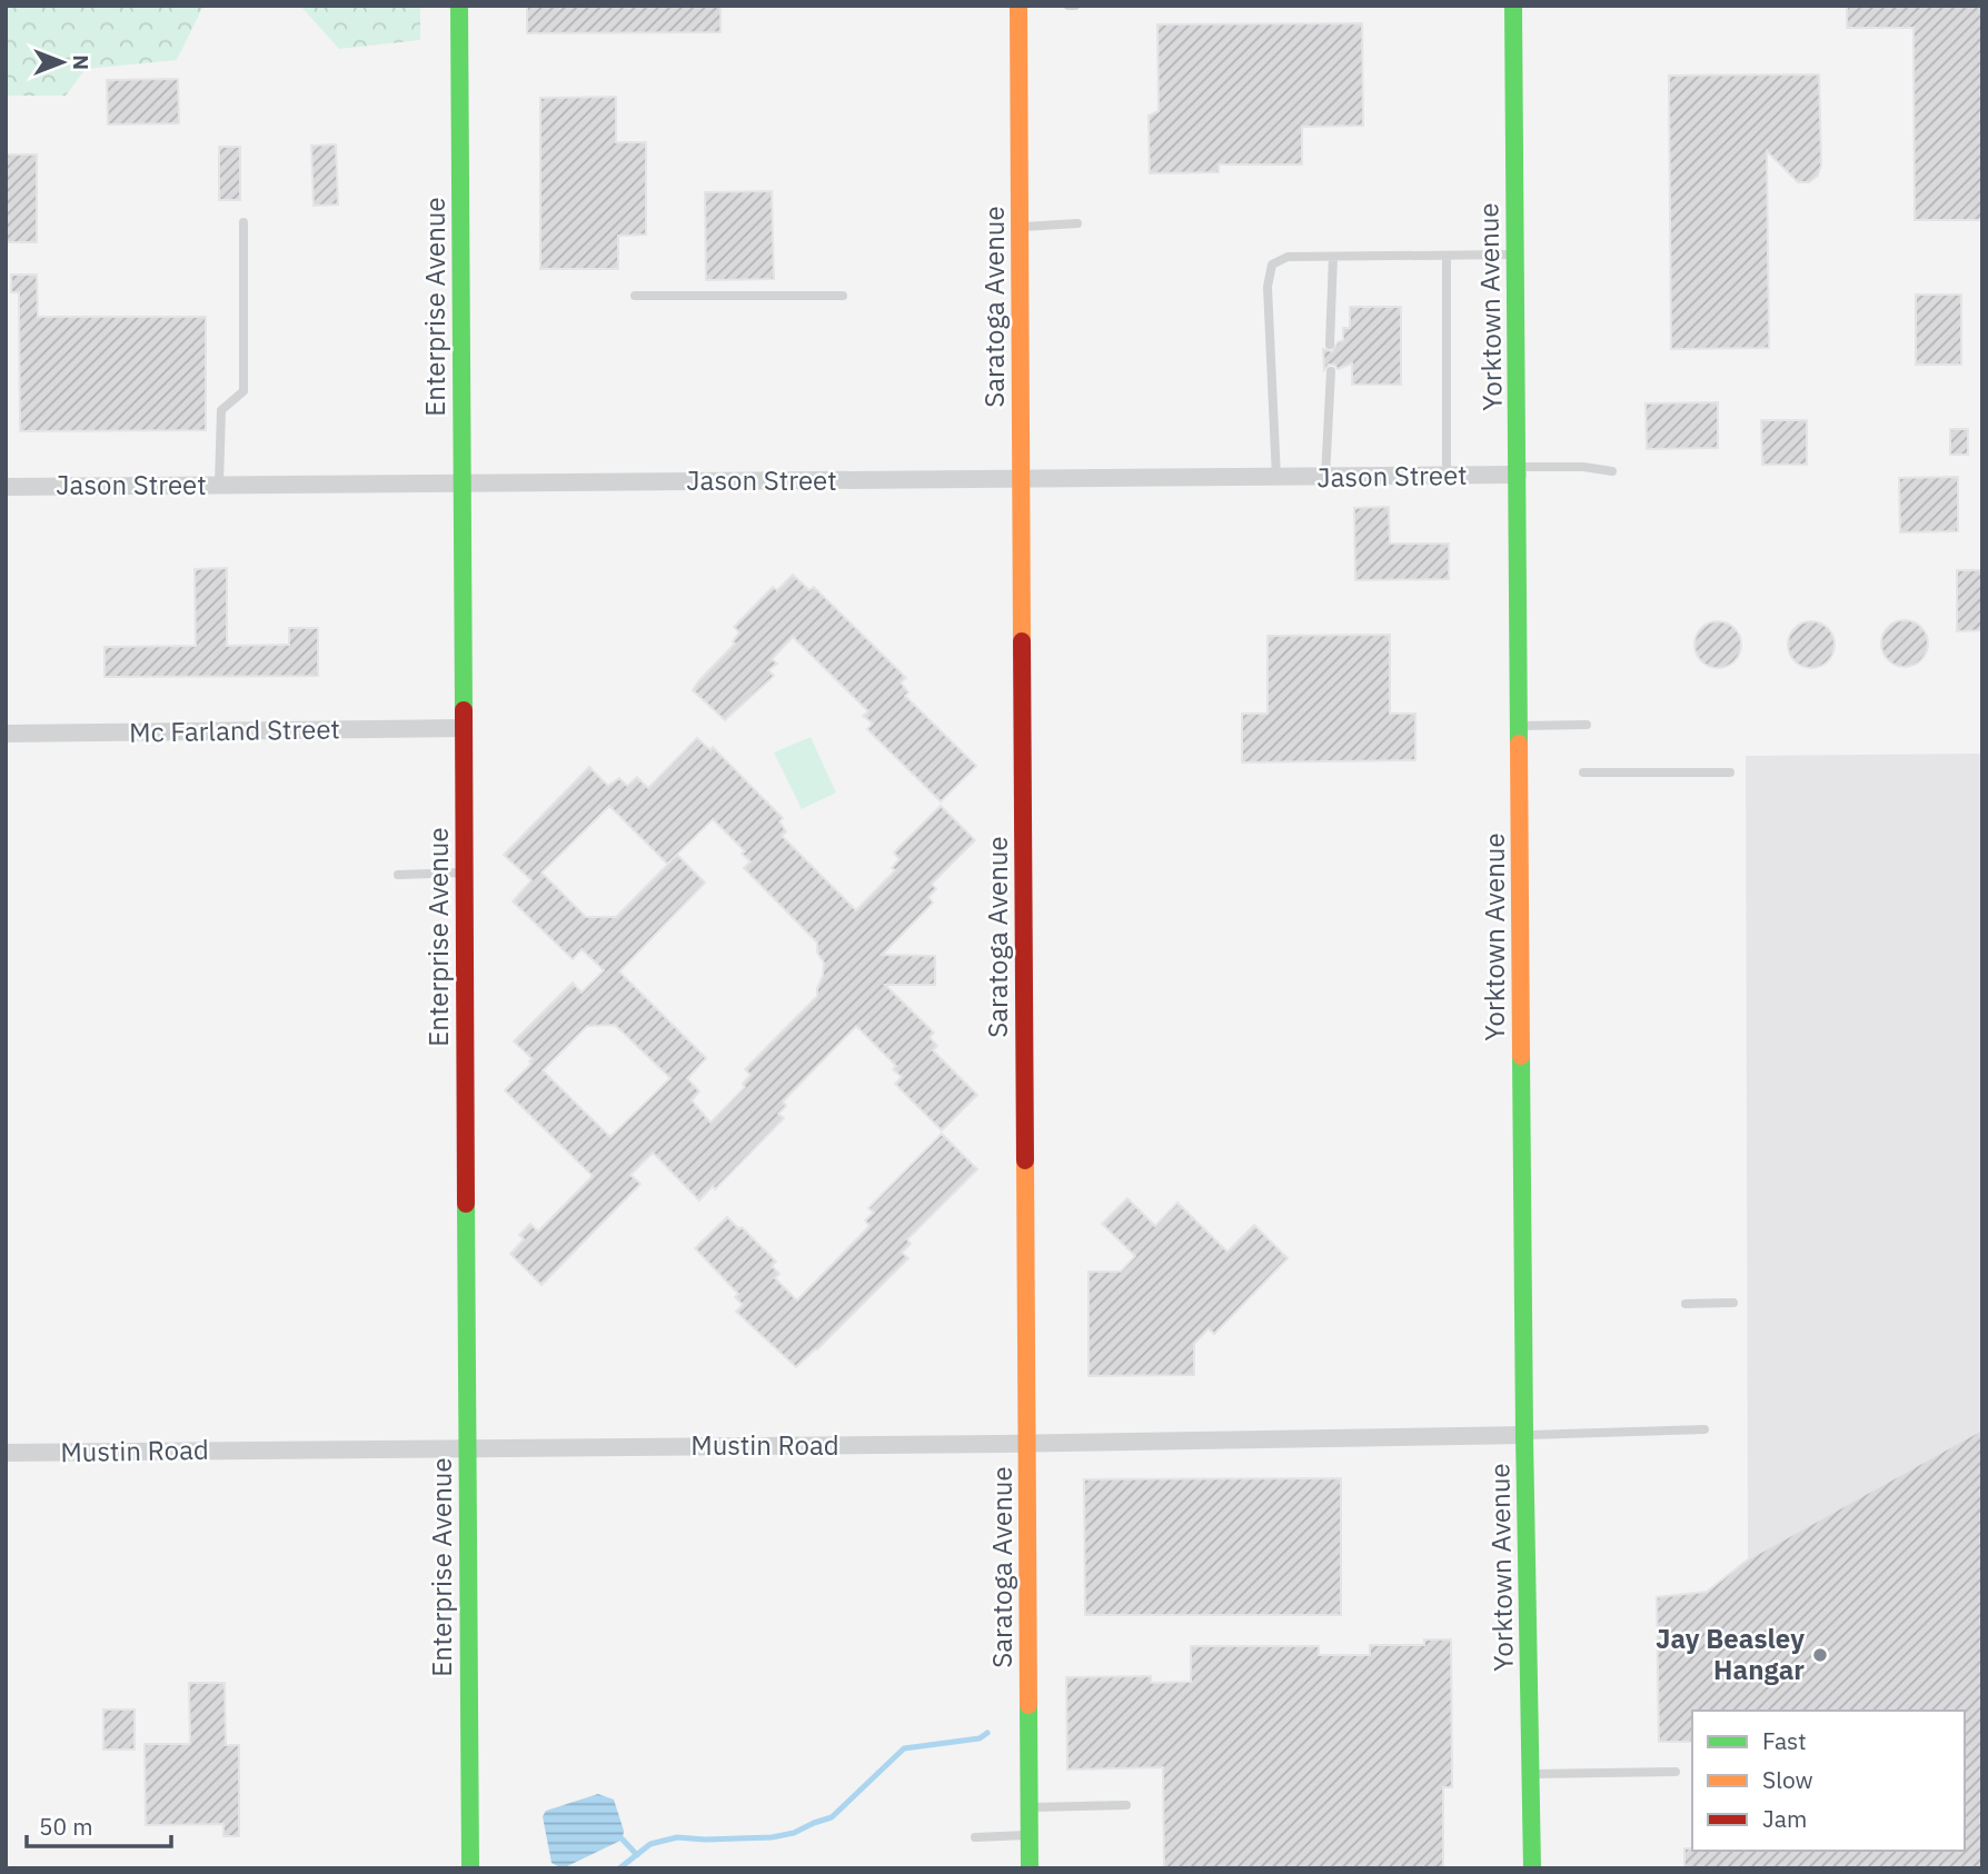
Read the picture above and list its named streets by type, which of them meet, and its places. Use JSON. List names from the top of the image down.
{
  "streets": {
    "street": [
      "Enterprise Avenue",
      "Saratoga Avenue",
      "Yorktown Avenue",
      "Jason Street",
      "Mc Farland Street",
      "Mustin Road"
    ]
  },
  "crossings": [
    ["Enterprise Avenue", "Jason Street"],
    ["Enterprise Avenue", "Mc Farland Street"],
    ["Enterprise Avenue", "Mustin Road"],
    ["Saratoga Avenue", "Jason Street"],
    ["Saratoga Avenue", "Mustin Road"],
    ["Yorktown Avenue", "Jason Street"],
    ["Yorktown Avenue", "Mustin Road"]
  ],
  "places": ["Jay Beasley Hangar"],
  "legend": ["Fast", "Slow", "Jam"],
  "scale_bar": "50 m",
  "north": "right"
}
